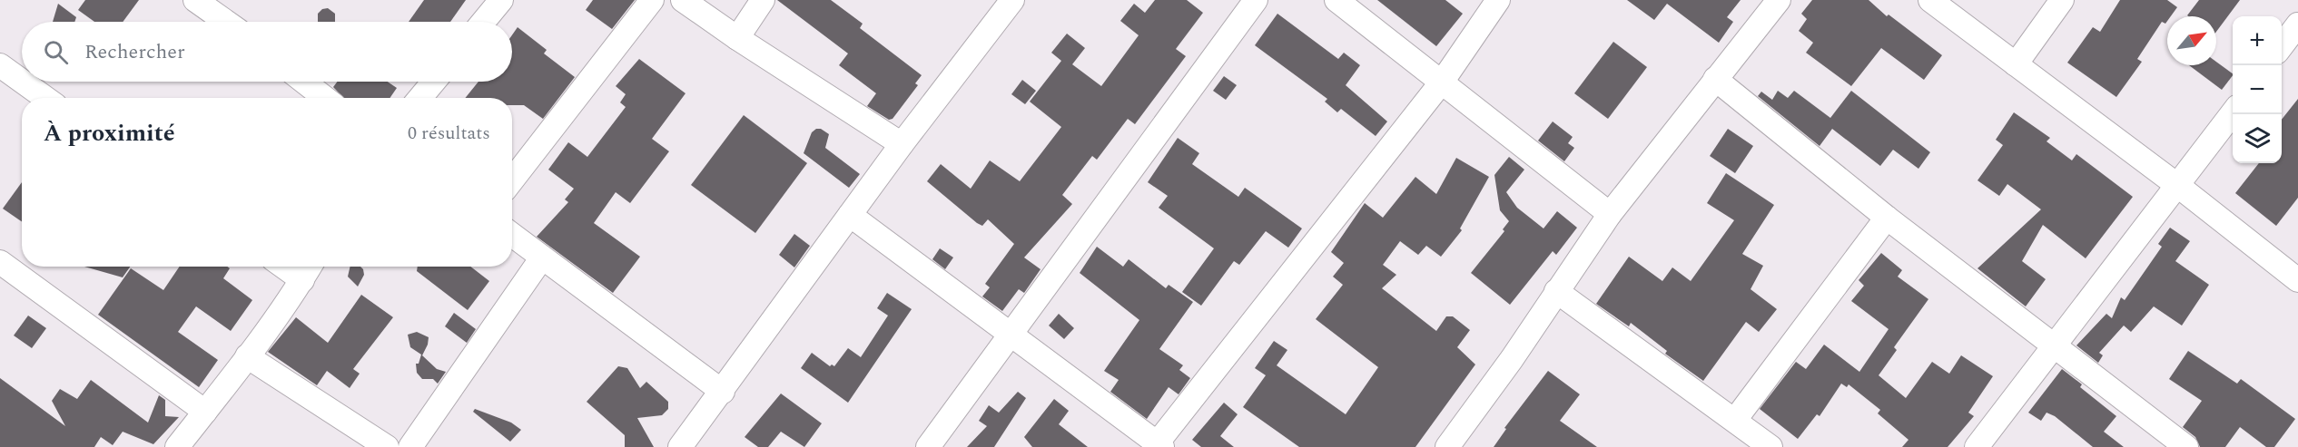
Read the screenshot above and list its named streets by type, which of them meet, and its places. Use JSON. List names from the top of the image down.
{
  "north": "top right",
  "page": {
    "map_buttons": ["+", "−"],
    "search": "Rechercher",
    "heading": ["À proximité", "0 résultats"]
  }
}
